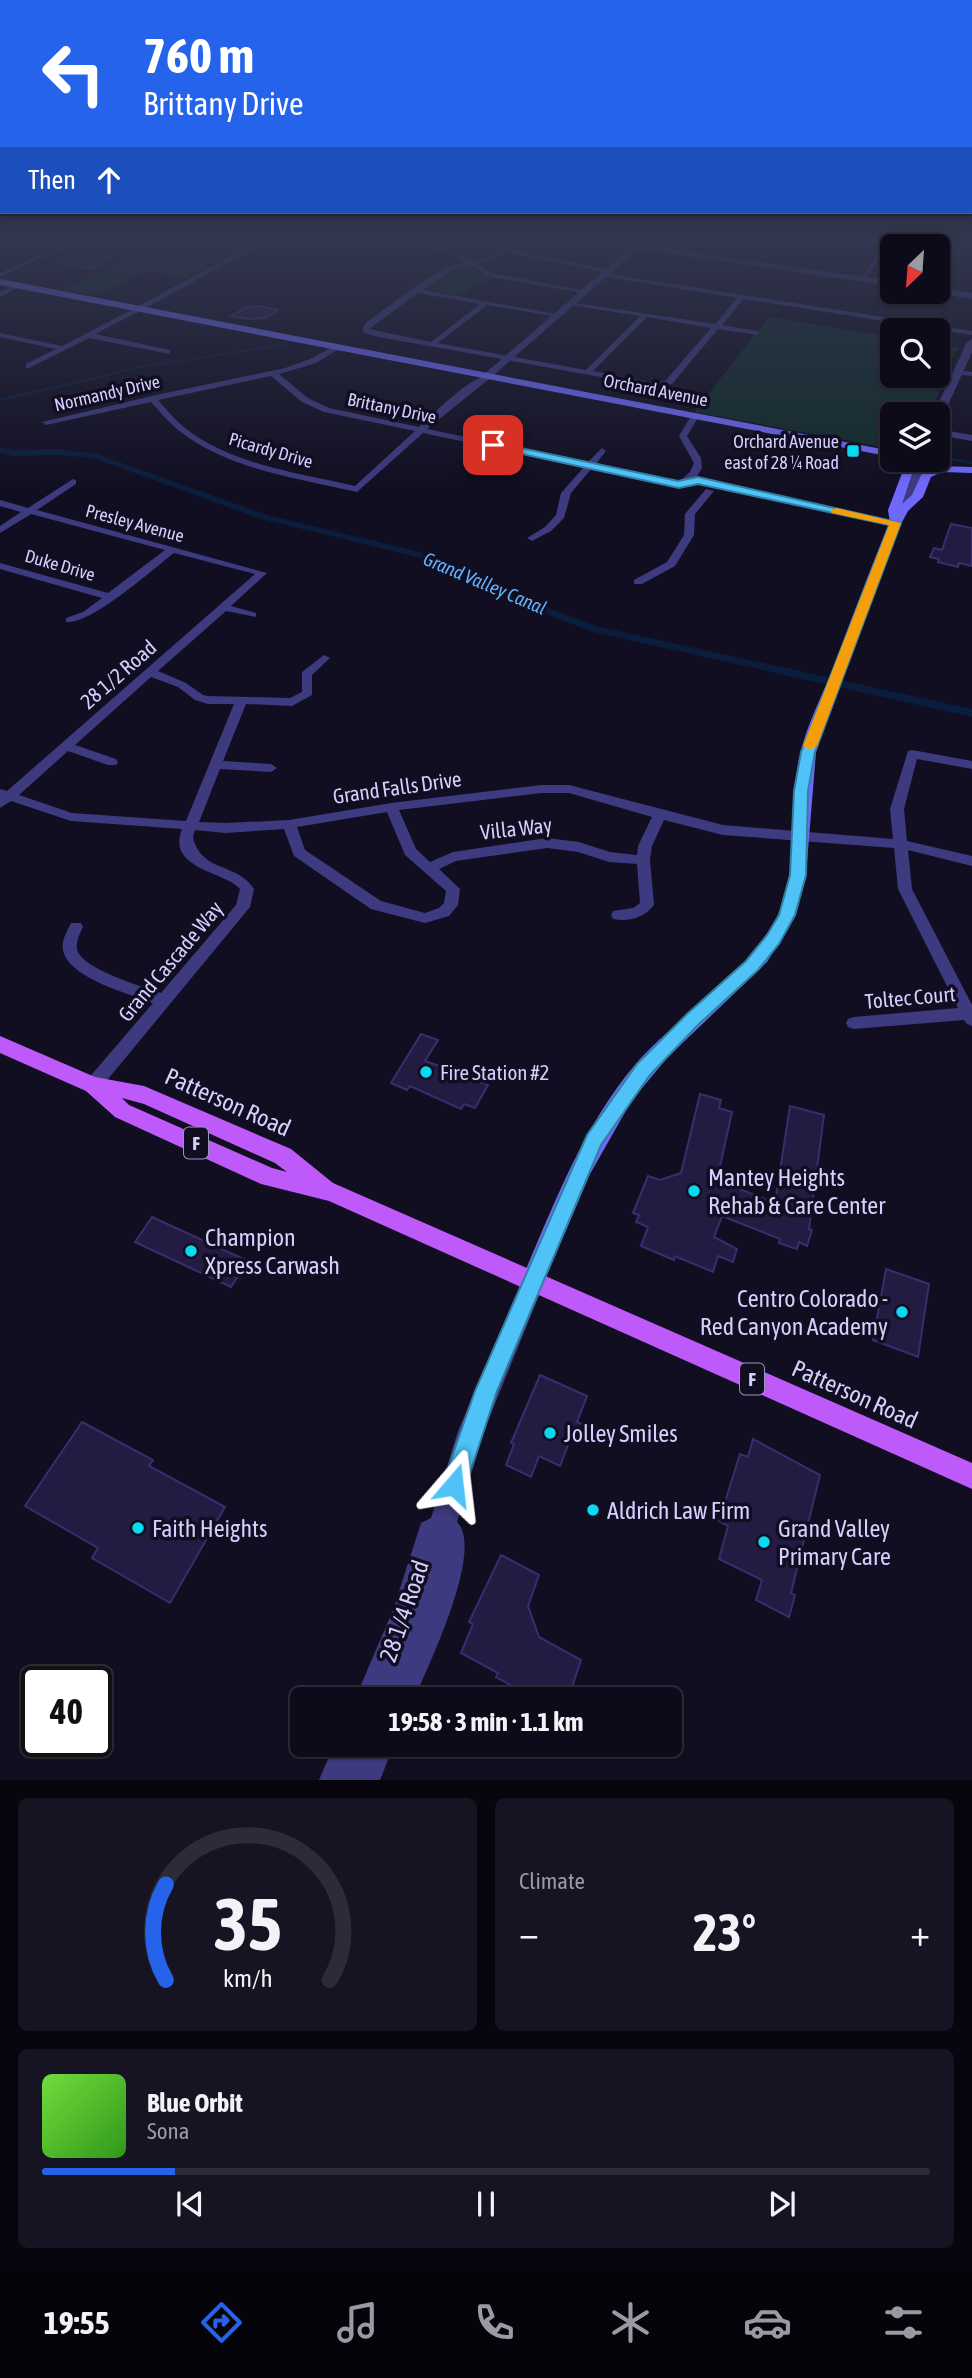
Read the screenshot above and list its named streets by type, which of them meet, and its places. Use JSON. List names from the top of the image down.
{
  "streets": {
    "main road": [
      "Orchard Avenue",
      "Patterson Road",
      "F",
      "28 1/4 Road"
    ],
    "street": [
      "Normandy Drive",
      "Brittany Drive",
      "Picardy Drive",
      "Presley Avenue",
      "Duke Drive",
      "28 1/2 Road",
      "Grand Falls Drive",
      "Villa Way",
      "Grand Cascade Way",
      "Toltec Court"
    ]
  },
  "crossings": [
    ["Orchard Avenue", "Normandy Drive"],
    ["Normandy Drive", "Brittany Drive"],
    ["Normandy Drive", "Picardy Drive"],
    ["Brittany Drive", "Picardy Drive"],
    ["Presley Avenue", "28 1/2 Road"],
    ["28 1/2 Road", "Grand Falls Drive"],
    ["Grand Falls Drive", "Grand Cascade Way"],
    ["Grand Falls Drive", "28 1/4 Road"],
    ["Grand Cascade Way", "Patterson Road"],
    ["Patterson Road", "28 1/4 Road"]
  ],
  "water": ["Grand Valley Canal"],
  "places": {
    "transit": ["Orchard Avenue east of 28 ¼ Road"],
    "other": [
      "Fire Station #2",
      "Mantey Heights Rehab & Care Center",
      "Champion Xpress Carwash",
      "Centro Colorado - Red Canyon Academy",
      "Jolley Smiles",
      "Aldrich Law Firm",
      "Faith Heights",
      "Grand Valley Primary Care"
    ]
  },
  "north": "bottom left",
  "page": {
    "turn": ["760 m", "Brittany Drive"],
    "then": "Then",
    "limit": "40",
    "trip": "19:58 · 3 min · 1.1 km",
    "tile": "Climate",
    "heat": ["−", "23°", "+"],
    "song": ["Blue Orbit", "Sona"],
    "tabs": "19:55",
    "gauge": ["35", "km/h"]
  }
}
